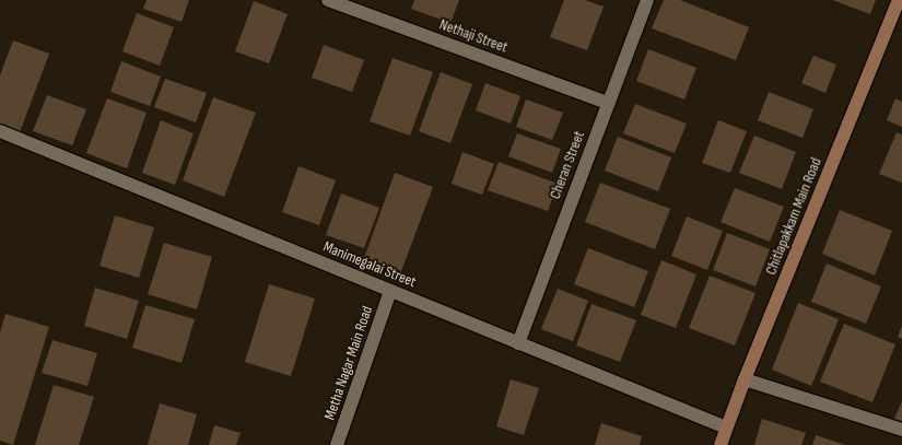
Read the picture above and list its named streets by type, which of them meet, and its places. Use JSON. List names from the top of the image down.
{
  "streets": {
    "street": [
      "Nethaji Street",
      "Cheran Street",
      "Chitlapakkam Main Road",
      "Manimegalai Street",
      "Metha Nagar Main Road"
    ]
  },
  "crossings": [
    ["Nethaji Street", "Cheran Street"],
    ["Cheran Street", "Manimegalai Street"],
    ["Chitlapakkam Main Road", "Manimegalai Street"],
    ["Manimegalai Street", "Metha Nagar Main Road"]
  ]
}
